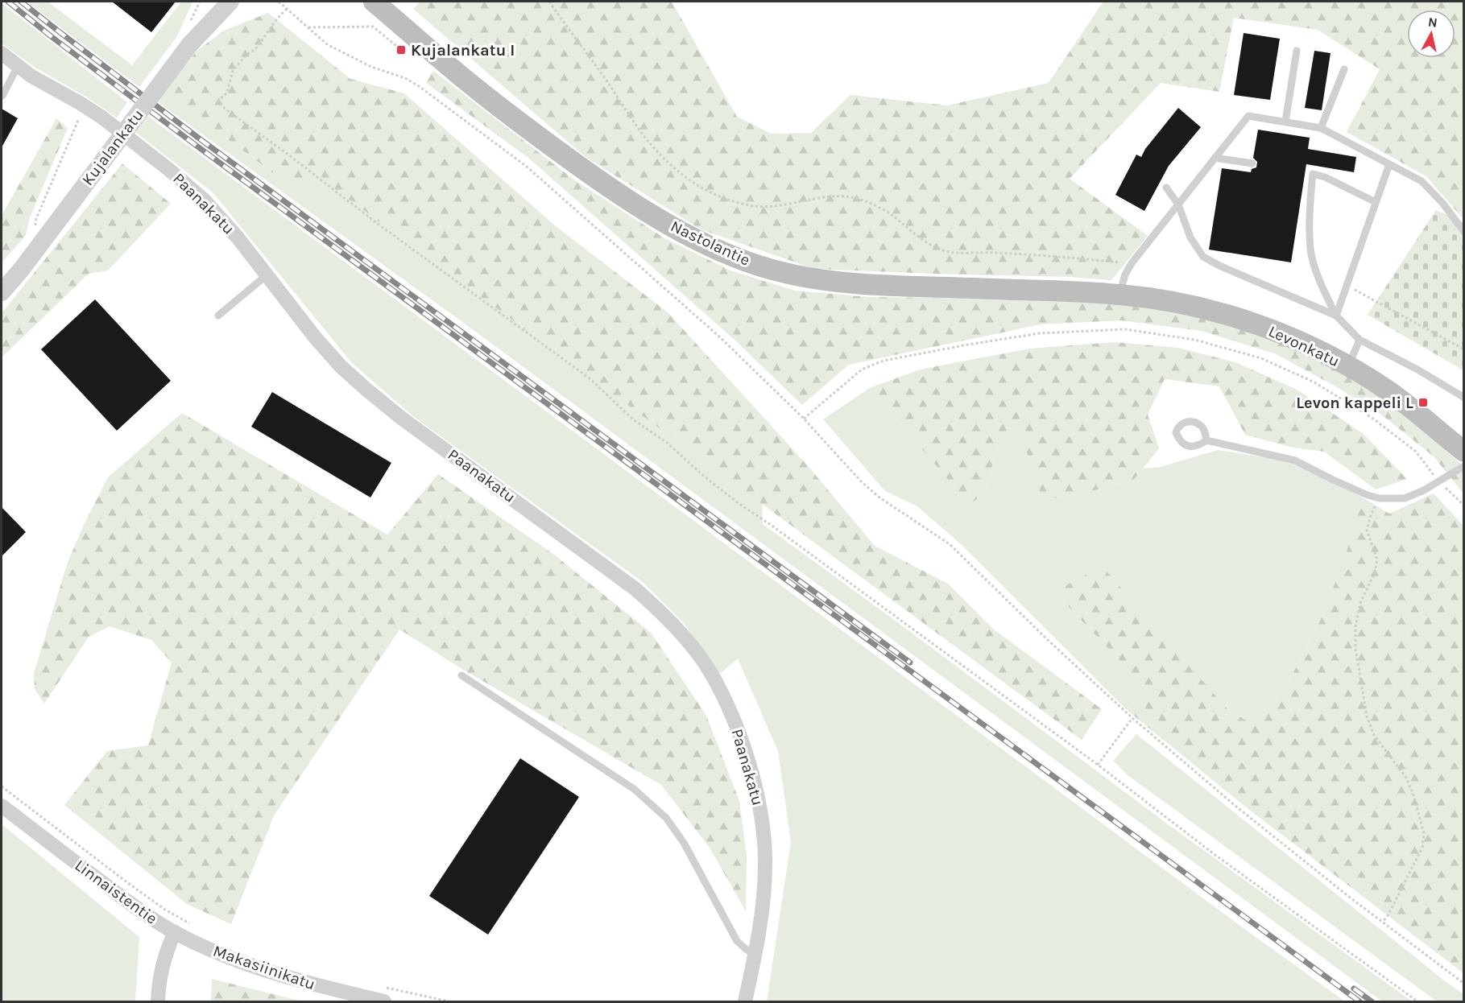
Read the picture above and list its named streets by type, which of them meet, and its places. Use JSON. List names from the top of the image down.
{
  "streets": {
    "main road": ["Nastolantie", "Levonkatu"],
    "street": [
      "Kujalankatu",
      "Paanakatu",
      "Linnaistentie",
      "Makasiinikatu"
    ]
  },
  "crossings": [
    ["Nastolantie", "Levonkatu"],
    ["Linnaistentie", "Makasiinikatu"]
  ],
  "places": {
    "transit": ["Kujalankatu I", "Levon kappeli L"]
  },
  "north": "top"
}
